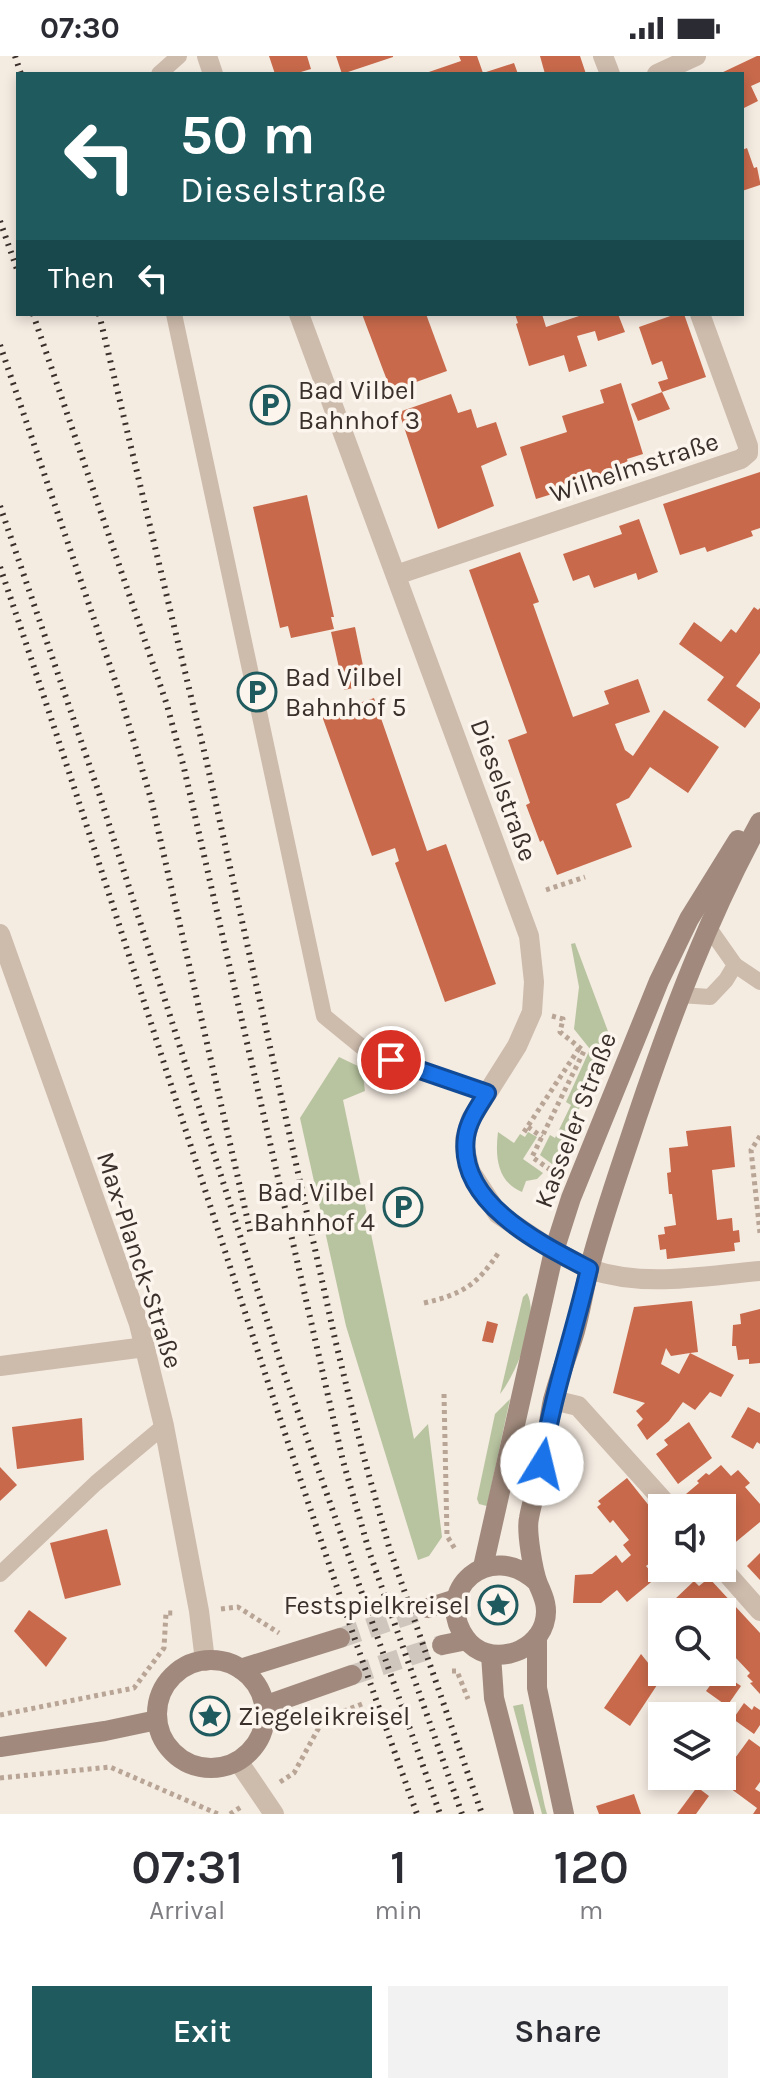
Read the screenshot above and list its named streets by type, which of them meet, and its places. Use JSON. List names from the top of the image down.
{
  "streets": {
    "main road": ["Kasseler Straße"],
    "street": ["Wilhelmstraße", "Dieselstraße", "Max-Planck-Straße"]
  },
  "crossings": [
    ["Wilhelmstraße", "Dieselstraße"],
    ["Dieselstraße", "Kasseler Straße"]
  ],
  "places": {
    "parking": ["Bad Vilbel Bahnhof 3", "Bad Vilbel Bahnhof 5", "Bad Vilbel Bahnhof 4"],
    "place": ["Festspielkreisel", "Ziegeleikreisel"]
  },
  "page": {
    "status": "07:30",
    "turn": ["50 m", "Dieselstraße"],
    "then": "Then",
    "eta": [
      "07:31",
      "Arrival",
      "1",
      "min",
      "120",
      "m"
    ],
    "buttons": ["Exit", "Share"]
  }
}
